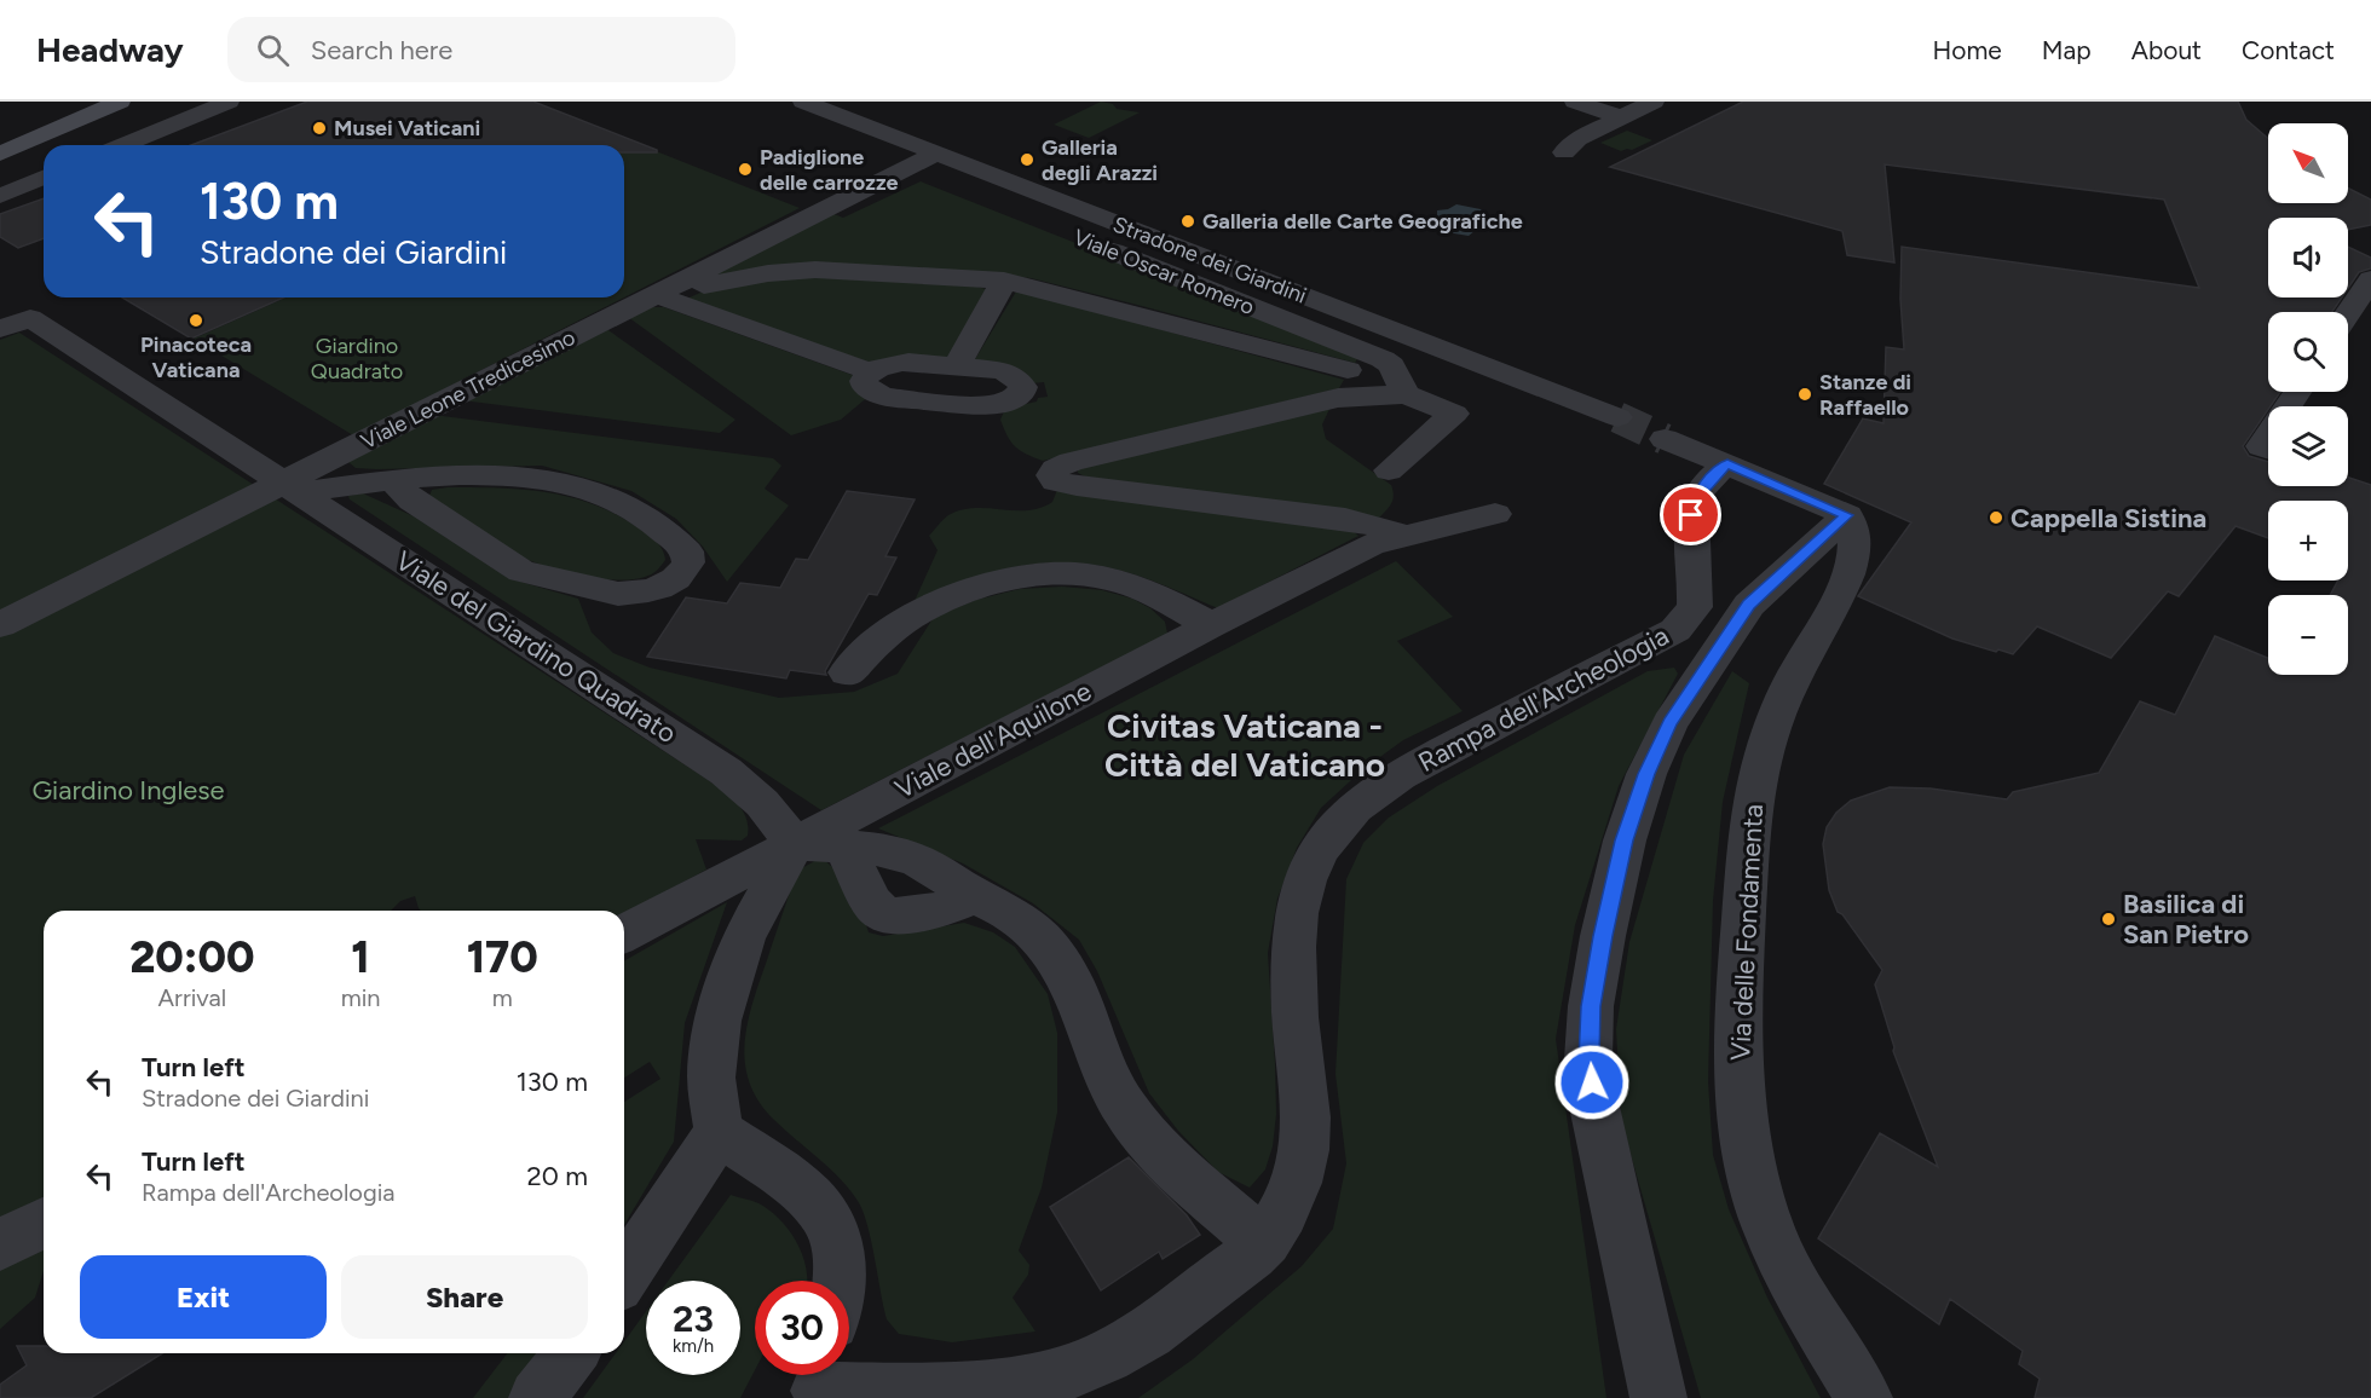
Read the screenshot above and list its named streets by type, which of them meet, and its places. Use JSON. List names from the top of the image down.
{
  "streets": {
    "street": [
      "Stradone dei Giardini",
      "Viale Oscar Romero",
      "Viale Leone Tredicesimo",
      "Viale del Giardino Quadrato",
      "Rampa dell'Archeologia",
      "Viale dell'Aquilone",
      "Via delle Fondamenta"
    ]
  },
  "crossings": [
    ["Stradone dei Giardini", "Viale Leone Tredicesimo"],
    ["Viale Leone Tredicesimo", "Viale del Giardino Quadrato"],
    ["Viale del Giardino Quadrato", "Viale dell'Aquilone"]
  ],
  "districts": ["Civitas Vaticana - Città del Vaticano"],
  "parks": ["Giardino Quadrato", "Giardino Inglese"],
  "places": [
    "Musei Vaticani",
    "Galleria degli Arazzi",
    "Padiglione delle carrozze",
    "Galleria delle Carte Geografiche",
    "Pinacoteca Vaticana",
    "Stanze di Raffaello",
    "Cappella Sistina",
    "Basilica di San Pietro"
  ],
  "north": "top left",
  "page": {
    "header": "Headway",
    "search": "Search here",
    "nav": [
      "Home",
      "Map",
      "About",
      "Contact"
    ],
    "map_buttons": ["+", "−"],
    "turn": ["130 m", "Stradone dei Giardini"],
    "eta": [
      "20:00",
      "Arrival",
      "1",
      "min",
      "170",
      "m"
    ],
    "list": [
      {
        "name": "Turn left",
        "note": "Stradone dei Giardini",
        "value": "130 m"
      },
      {
        "name": "Turn left",
        "note": "Rampa dell'Archeologia",
        "value": "20 m"
      }
    ],
    "buttons": ["Exit", "Share"],
    "speed": "23 km/h",
    "limit": "30"
  }
}
